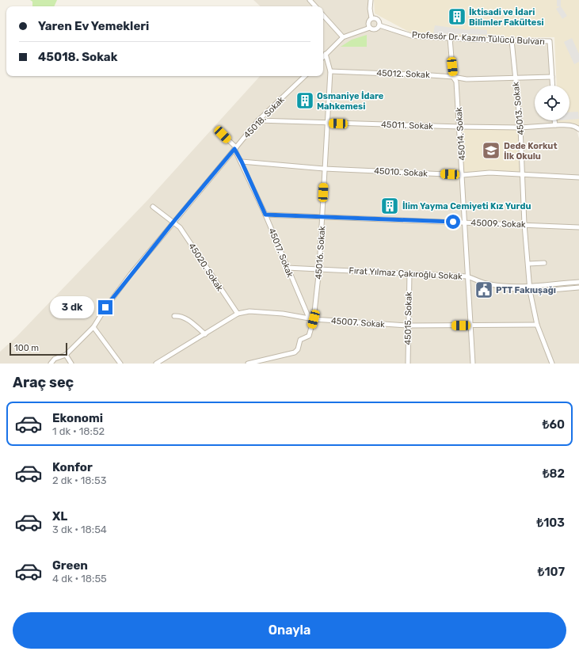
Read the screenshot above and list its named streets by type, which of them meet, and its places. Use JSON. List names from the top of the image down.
{
  "streets": {
    "street": [
      "Profesör Dr. Kazım Tülücü Bulvarı",
      "45012. Sokak",
      "45013. Sokak",
      "45018. Sokak",
      "45011. Sokak",
      "45014. Sokak",
      "45010. Sokak",
      "45009. Sokak",
      "45017. Sokak",
      "45016. Sokak",
      "45020. Sokak",
      "Fırat Yılmaz Çakıroğlu Sokak",
      "45015. Sokak",
      "45007. Sokak"
    ]
  },
  "crossings": [
    ["Profesör Dr. Kazım Tülücü Bulvarı", "45012. Sokak"],
    ["Profesör Dr. Kazım Tülücü Bulvarı", "45013. Sokak"],
    ["Profesör Dr. Kazım Tülücü Bulvarı", "45014. Sokak"],
    ["45012. Sokak", "45013. Sokak"],
    ["45012. Sokak", "45014. Sokak"],
    ["45012. Sokak", "45016. Sokak"],
    ["45013. Sokak", "45011. Sokak"],
    ["45013. Sokak", "45010. Sokak"],
    ["45013. Sokak", "45009. Sokak"],
    ["45013. Sokak", "Fırat Yılmaz Çakıroğlu Sokak"],
    ["45013. Sokak", "45007. Sokak"],
    ["45018. Sokak", "45011. Sokak"],
    ["45018. Sokak", "45017. Sokak"],
    ["45018. Sokak", "45020. Sokak"],
    ["45011. Sokak", "45014. Sokak"],
    ["45011. Sokak", "45016. Sokak"],
    ["45014. Sokak", "45010. Sokak"],
    ["45014. Sokak", "45009. Sokak"],
    ["45014. Sokak", "Fırat Yılmaz Çakıroğlu Sokak"],
    ["45014. Sokak", "45007. Sokak"],
    ["45010. Sokak", "45017. Sokak"],
    ["45010. Sokak", "45016. Sokak"],
    ["45009. Sokak", "45017. Sokak"],
    ["45009. Sokak", "45016. Sokak"],
    ["45017. Sokak", "45016. Sokak"],
    ["45017. Sokak", "Fırat Yılmaz Çakıroğlu Sokak"],
    ["45017. Sokak", "45007. Sokak"],
    ["45016. Sokak", "Fırat Yılmaz Çakıroğlu Sokak"],
    ["45016. Sokak", "45007. Sokak"],
    ["45020. Sokak", "45007. Sokak"],
    ["Fırat Yılmaz Çakıroğlu Sokak", "45015. Sokak"],
    ["45015. Sokak", "45007. Sokak"]
  ],
  "places": {
    "building": ["İktisadi ve İdari Bilimler Fakültesi", "Osmaniye İdare Mahkemesi", "İlim Yayma Cemiyeti Kız Yurdu"],
    "school or university": ["Dede Korkut İlk Okulu"],
    "public building": ["PTT Fakıuşağı"]
  },
  "scale_bar": "100 m",
  "page": {
    "banner": ["Yaren Ev Yemekleri", "45018. Sokak"],
    "bubble": "3 dk",
    "scale": "100 m",
    "heading": "Araç seç",
    "list": [
      {
        "name": "Ekonomi",
        "note": "1 dk · 18:52",
        "value": "₺60"
      },
      {
        "name": "Konfor",
        "note": "2 dk · 18:53",
        "value": "₺82"
      },
      {
        "name": "XL",
        "note": "3 dk · 18:54",
        "value": "₺103"
      },
      {
        "name": "Green",
        "note": "4 dk · 18:55",
        "value": "₺107"
      }
    ],
    "buttons": "Onayla"
  }
}
